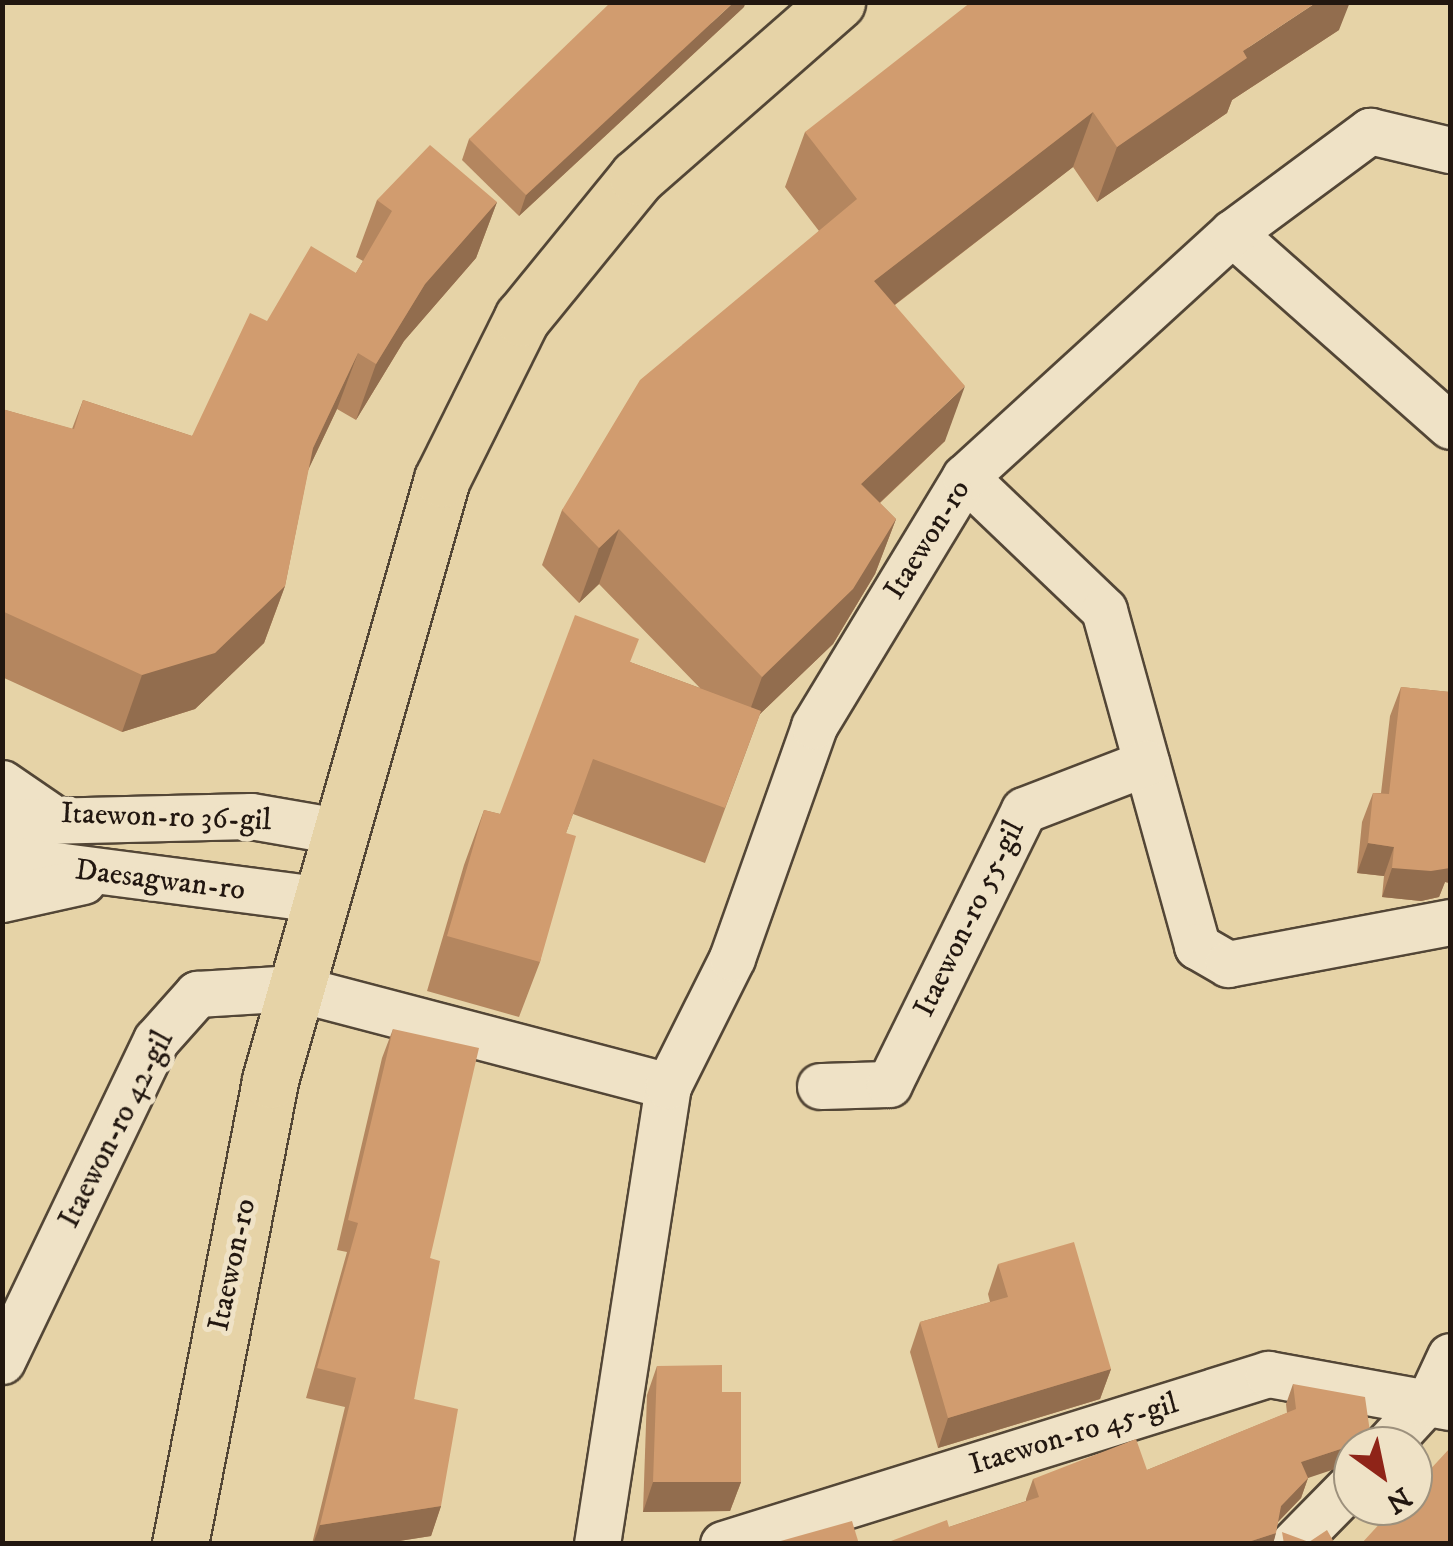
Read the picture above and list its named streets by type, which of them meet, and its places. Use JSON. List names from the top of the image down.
{
  "streets": {
    "main road": ["Itaewon-ro"],
    "street": [
      "Itaewon-ro 36-gil",
      "Daesagwan-ro",
      "Itaewon-ro 55-gil",
      "Itaewon-ro 42-gil",
      "Itaewon-ro 45-gil"
    ]
  },
  "crossings": [
    ["Itaewon-ro", "Itaewon-ro 36-gil"],
    ["Itaewon-ro", "Daesagwan-ro"],
    ["Itaewon-ro", "Itaewon-ro 42-gil"]
  ],
  "north": "bottom right"
}
